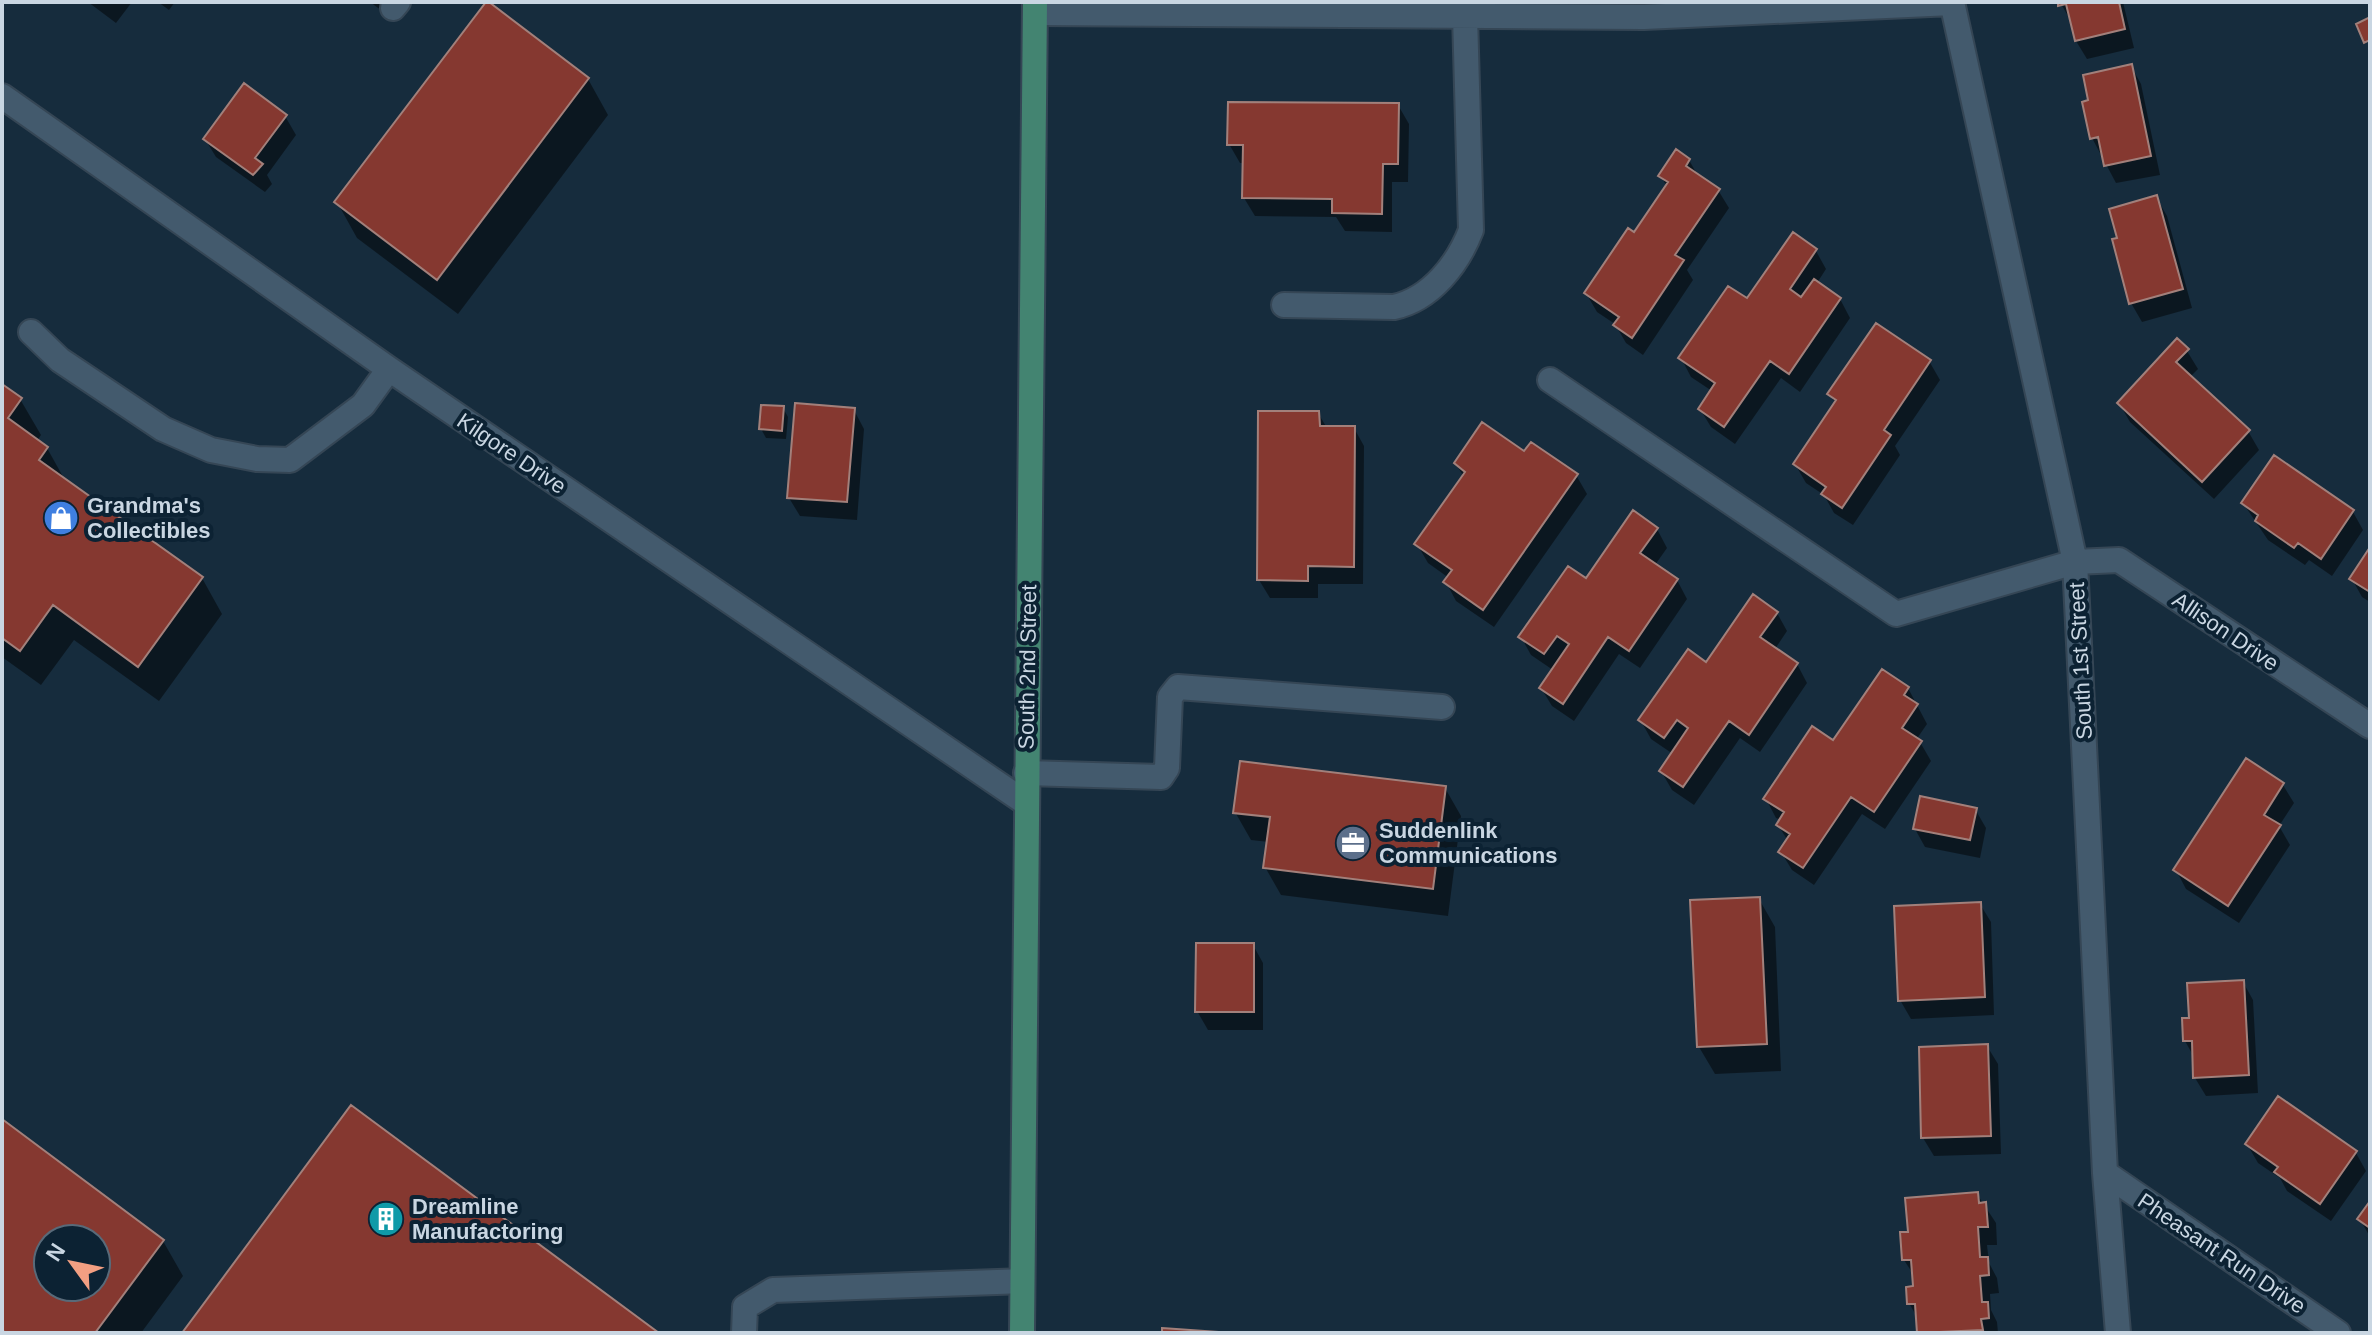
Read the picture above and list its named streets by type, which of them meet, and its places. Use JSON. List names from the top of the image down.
{
  "streets": {
    "main road": ["South 2nd Street"],
    "street": [
      "Kilgore Drive",
      "Allison Drive",
      "South 1st Street",
      "Pheasant Run Drive"
    ]
  },
  "crossings": [
    ["Kilgore Drive", "South 2nd Street"],
    ["Allison Drive", "South 1st Street"],
    ["South 1st Street", "Pheasant Run Drive"]
  ],
  "places": {
    "shop": ["Grandma's Collectibles"],
    "office": ["Suddenlink Communications"],
    "building": ["Dreamline Manufactoring"]
  },
  "north": "top left"
}
